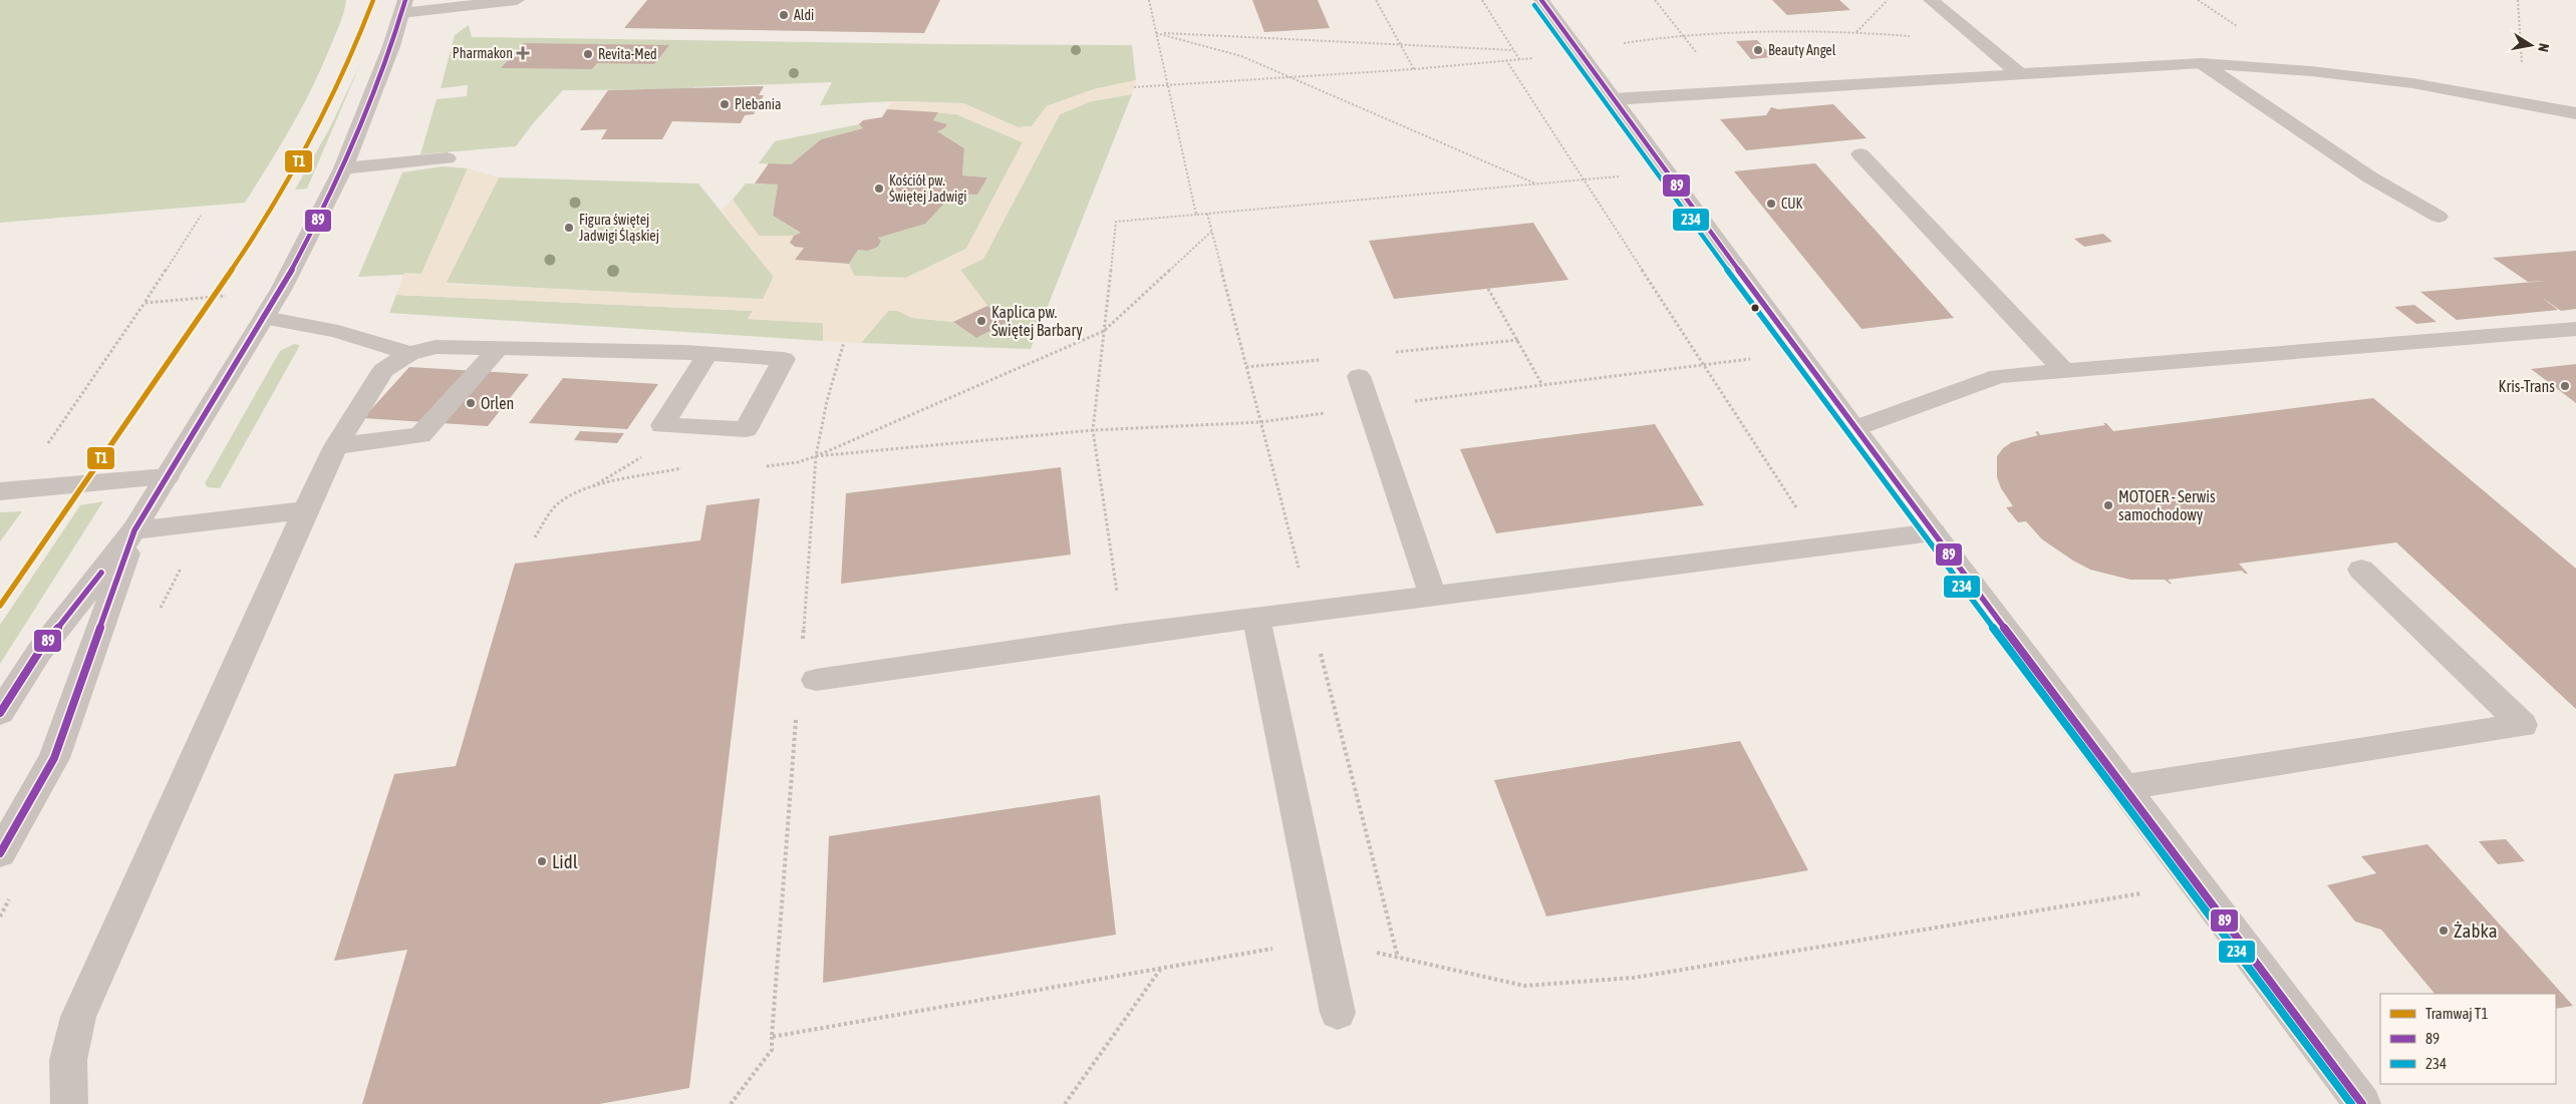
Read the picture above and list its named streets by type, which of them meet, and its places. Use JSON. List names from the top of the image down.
{
  "places": {
    "other": [
      "Aldi",
      "Beauty Angel",
      "Revita-Med",
      "Plebania",
      "Kościół pw. Świętej Jadwigi",
      "CUK",
      "Figura świętej Jadwigi Śląskiej",
      "Kaplica pw. Świętej Barbary",
      "Kris-Trans",
      "Orlen",
      "MOTOER - Serwis samochodowy",
      "Lidl",
      "Żabka"
    ],
    "health": ["Pharmakon"]
  },
  "lines": ["tram line T1", "transit line 89", "transit line 234"],
  "legend": ["Tramwaj T1", "89", "234"],
  "north": "right"
}
